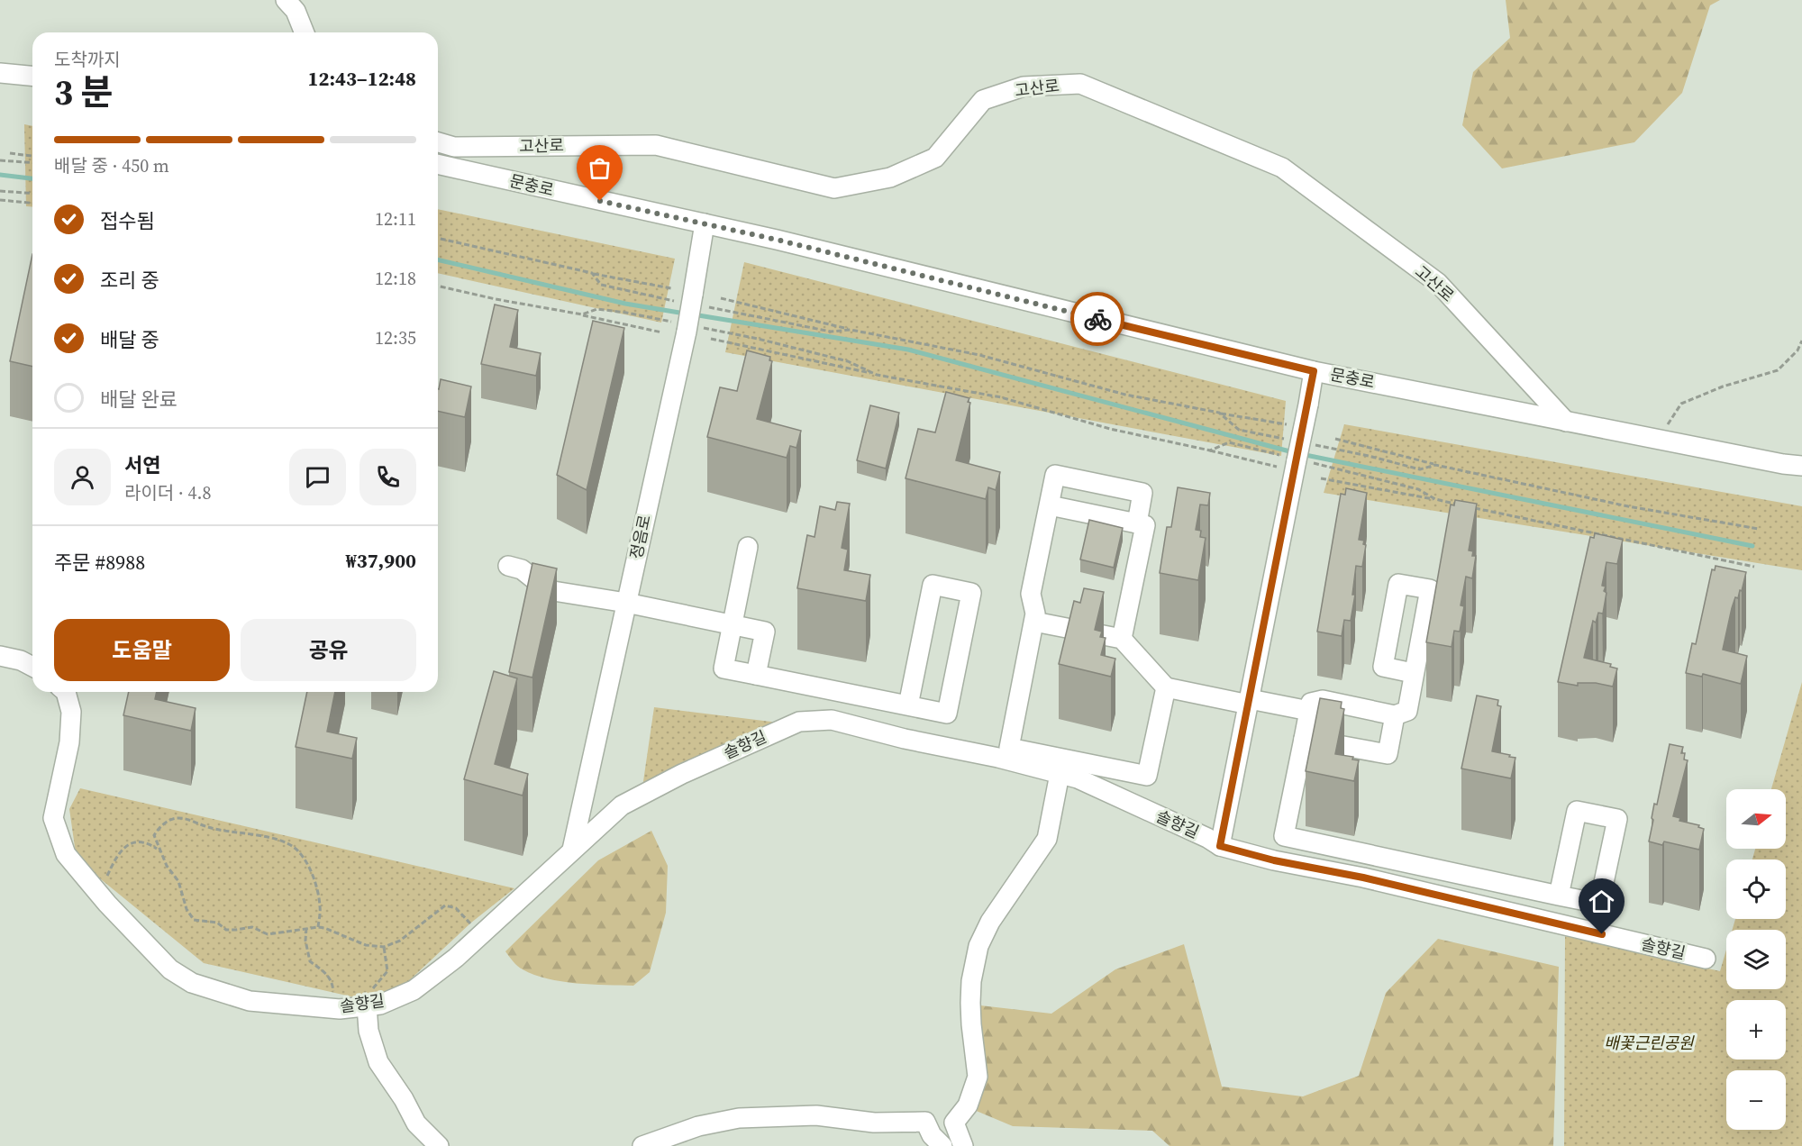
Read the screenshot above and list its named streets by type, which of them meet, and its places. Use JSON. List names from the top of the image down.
{
  "streets": {
    "street": [
      "고산로",
      "문충로",
      "정음로",
      "솔향길"
    ]
  },
  "crossings": [
    ["고산로", "문충로"],
    ["문충로", "정음로"],
    ["정음로", "솔향길"]
  ],
  "parks": ["배꽃근린공원"],
  "north": "right",
  "page": {
    "heading": ["3 분", "도착까지", "12:43–12:48"],
    "panel": [
      "서연",
      "라이더 · 4.8",
      "주문 #8988",
      "₩37,900"
    ],
    "bar": "배달 중 · 450 m",
    "list": [
      ["접수됨", "12:11"],
      ["조리 중", "12:18"],
      ["배달 중", "12:35"],
      "배달 완료"
    ],
    "buttons": ["도움말", "공유"],
    "map_buttons": ["+", "−"]
  }
}
